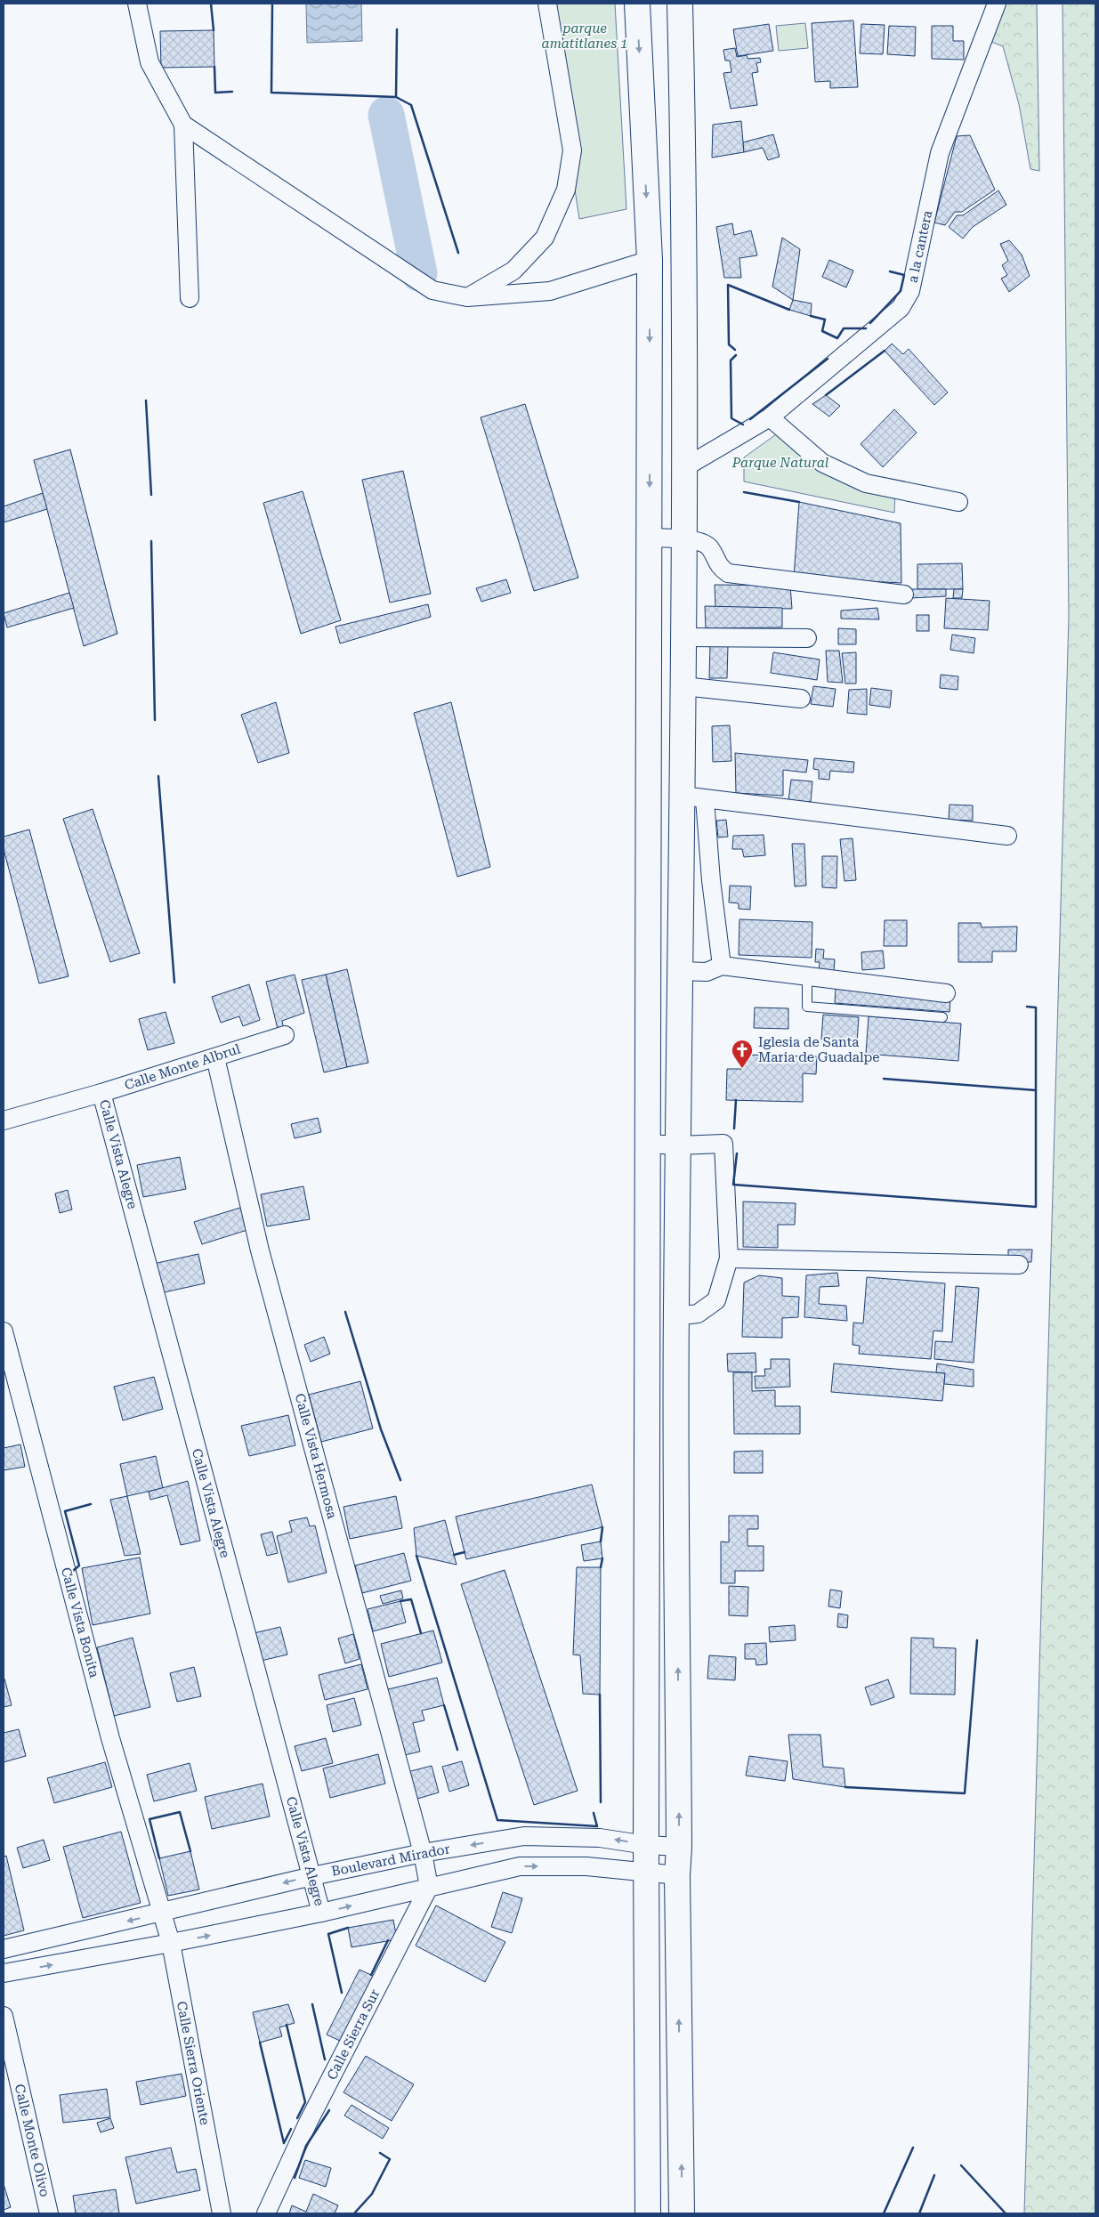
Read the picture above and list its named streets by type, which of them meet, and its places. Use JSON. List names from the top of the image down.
{
  "streets": {
    "street": [
      "a la cantera",
      "Calle Monte Albrul",
      "Calle Vista Alegre",
      "Calle Vista Hermosa",
      "Calle Vista Bonita",
      "Boulevard Mirador",
      "Calle Sierra Sur",
      "Calle Sierra Oriente",
      "Calle Monte Olivo"
    ]
  },
  "crossings": [
    ["Calle Monte Albrul", "Calle Vista Alegre"],
    ["Calle Monte Albrul", "Calle Vista Hermosa"],
    ["Calle Vista Alegre", "Boulevard Mirador"],
    ["Calle Vista Hermosa", "Boulevard Mirador"],
    ["Calle Vista Bonita", "Boulevard Mirador"],
    ["Calle Vista Bonita", "Calle Sierra Oriente"],
    ["Boulevard Mirador", "Calle Sierra Oriente"]
  ],
  "parks": ["parque amatitlanes 1", "Parque Natural"],
  "places": {
    "church": ["Iglesia de Santa Maria de Guadalpe"]
  }
}
